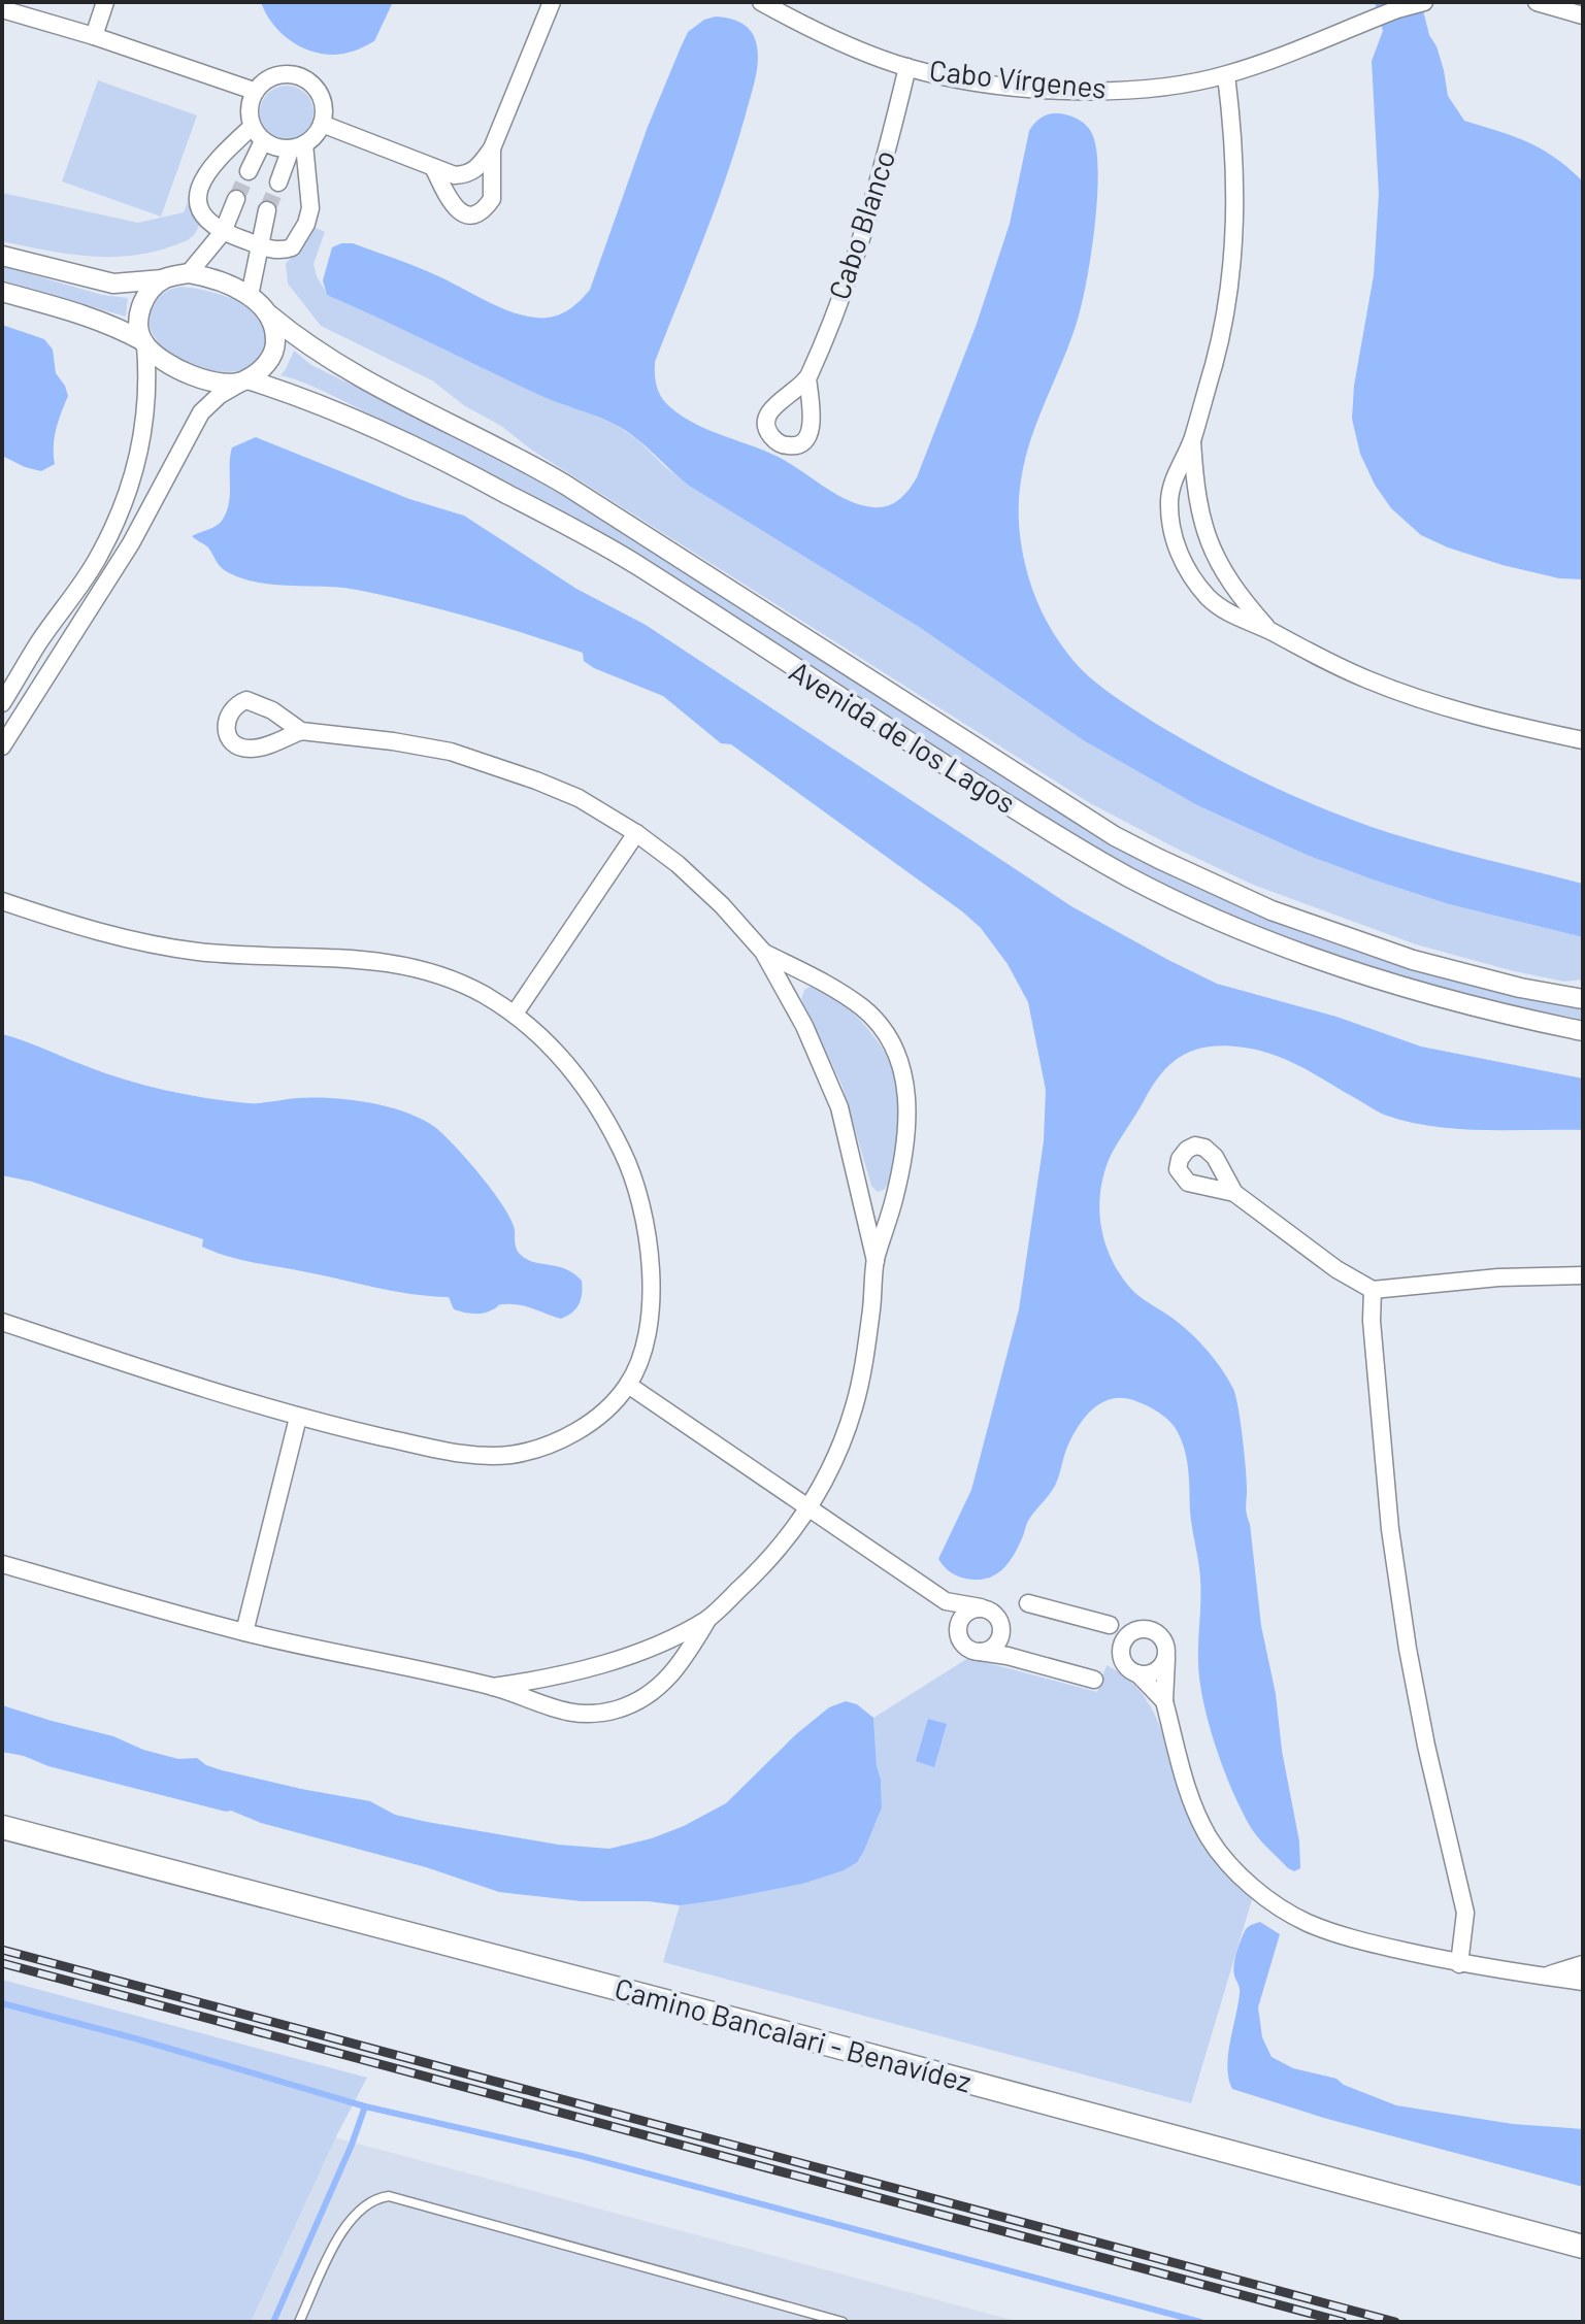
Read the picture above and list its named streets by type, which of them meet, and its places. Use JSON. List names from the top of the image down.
{
  "streets": {
    "main road": ["Camino Bancalari - Benavídez"],
    "street": ["Cabo Vírgenes", "Cabo Blanco", "Avenida de los Lagos"]
  },
  "crossings": [
    ["Cabo Vírgenes", "Cabo Blanco"]
  ]
}
